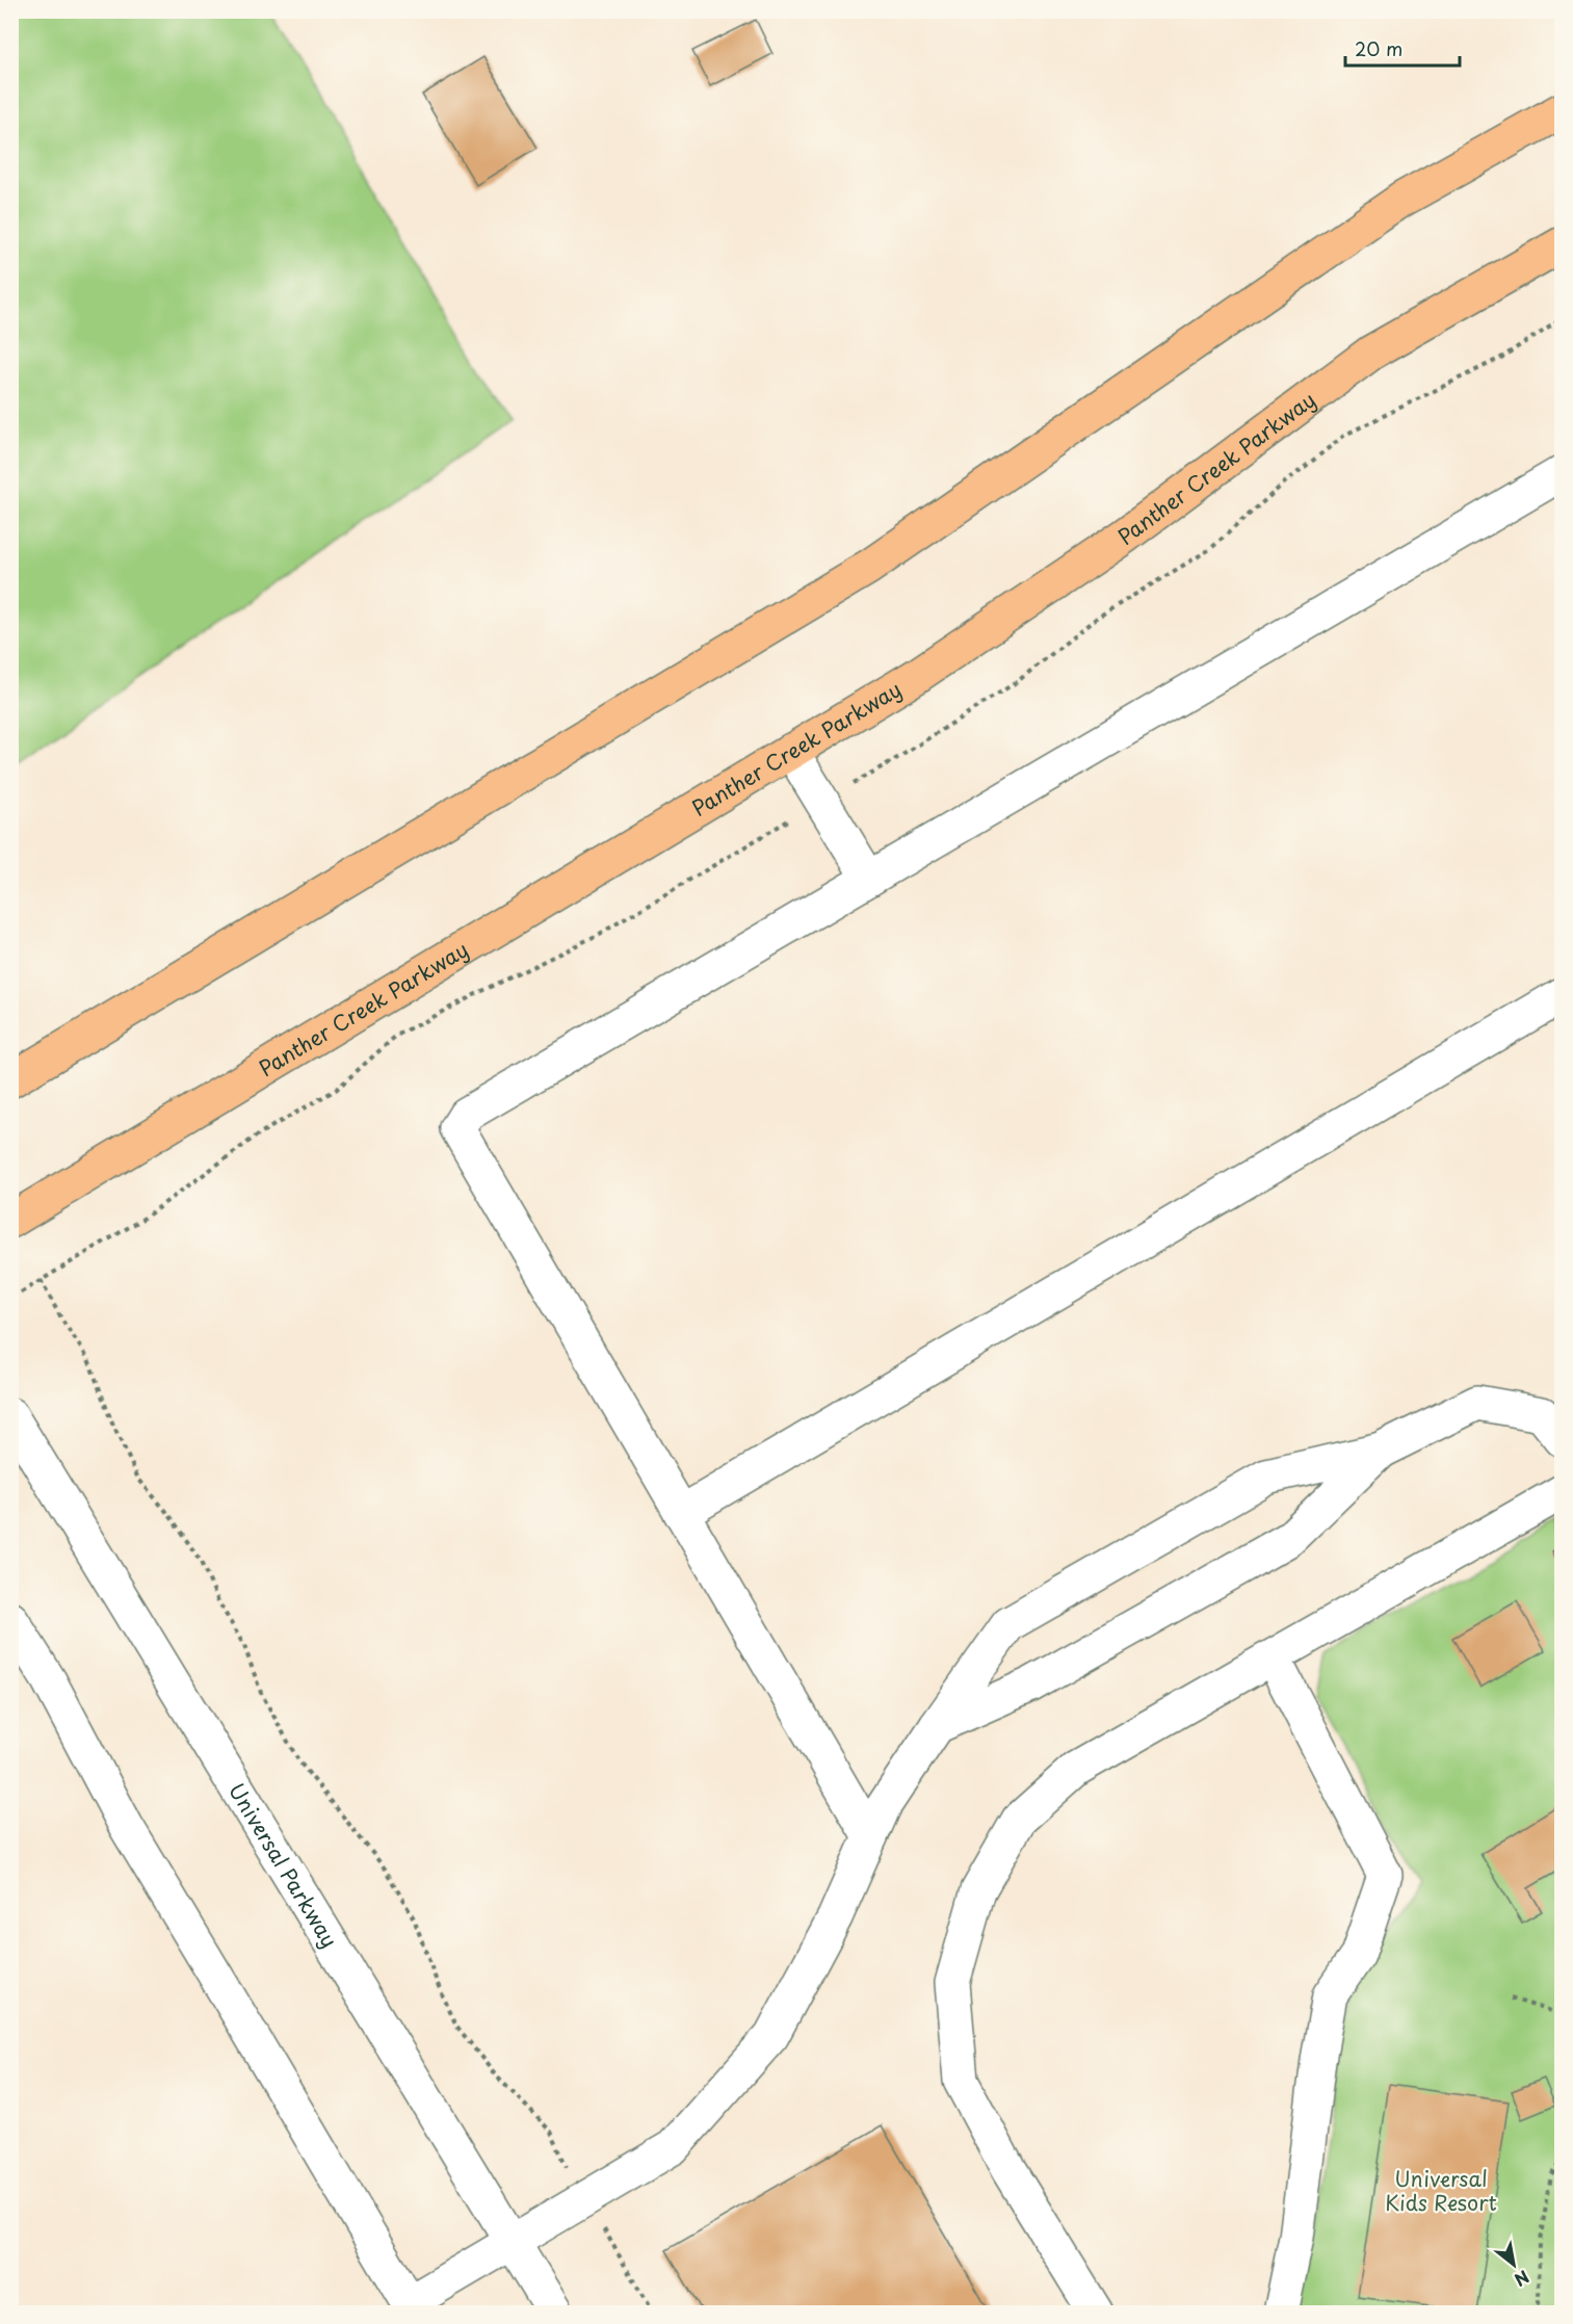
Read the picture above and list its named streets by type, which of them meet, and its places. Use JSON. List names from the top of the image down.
{
  "streets": {
    "main road": ["Panther Creek Parkway"],
    "street": ["Universal Parkway"]
  },
  "parks": ["Universal Kids Resort"],
  "scale_bar": "20 m",
  "north": "bottom right"
}
